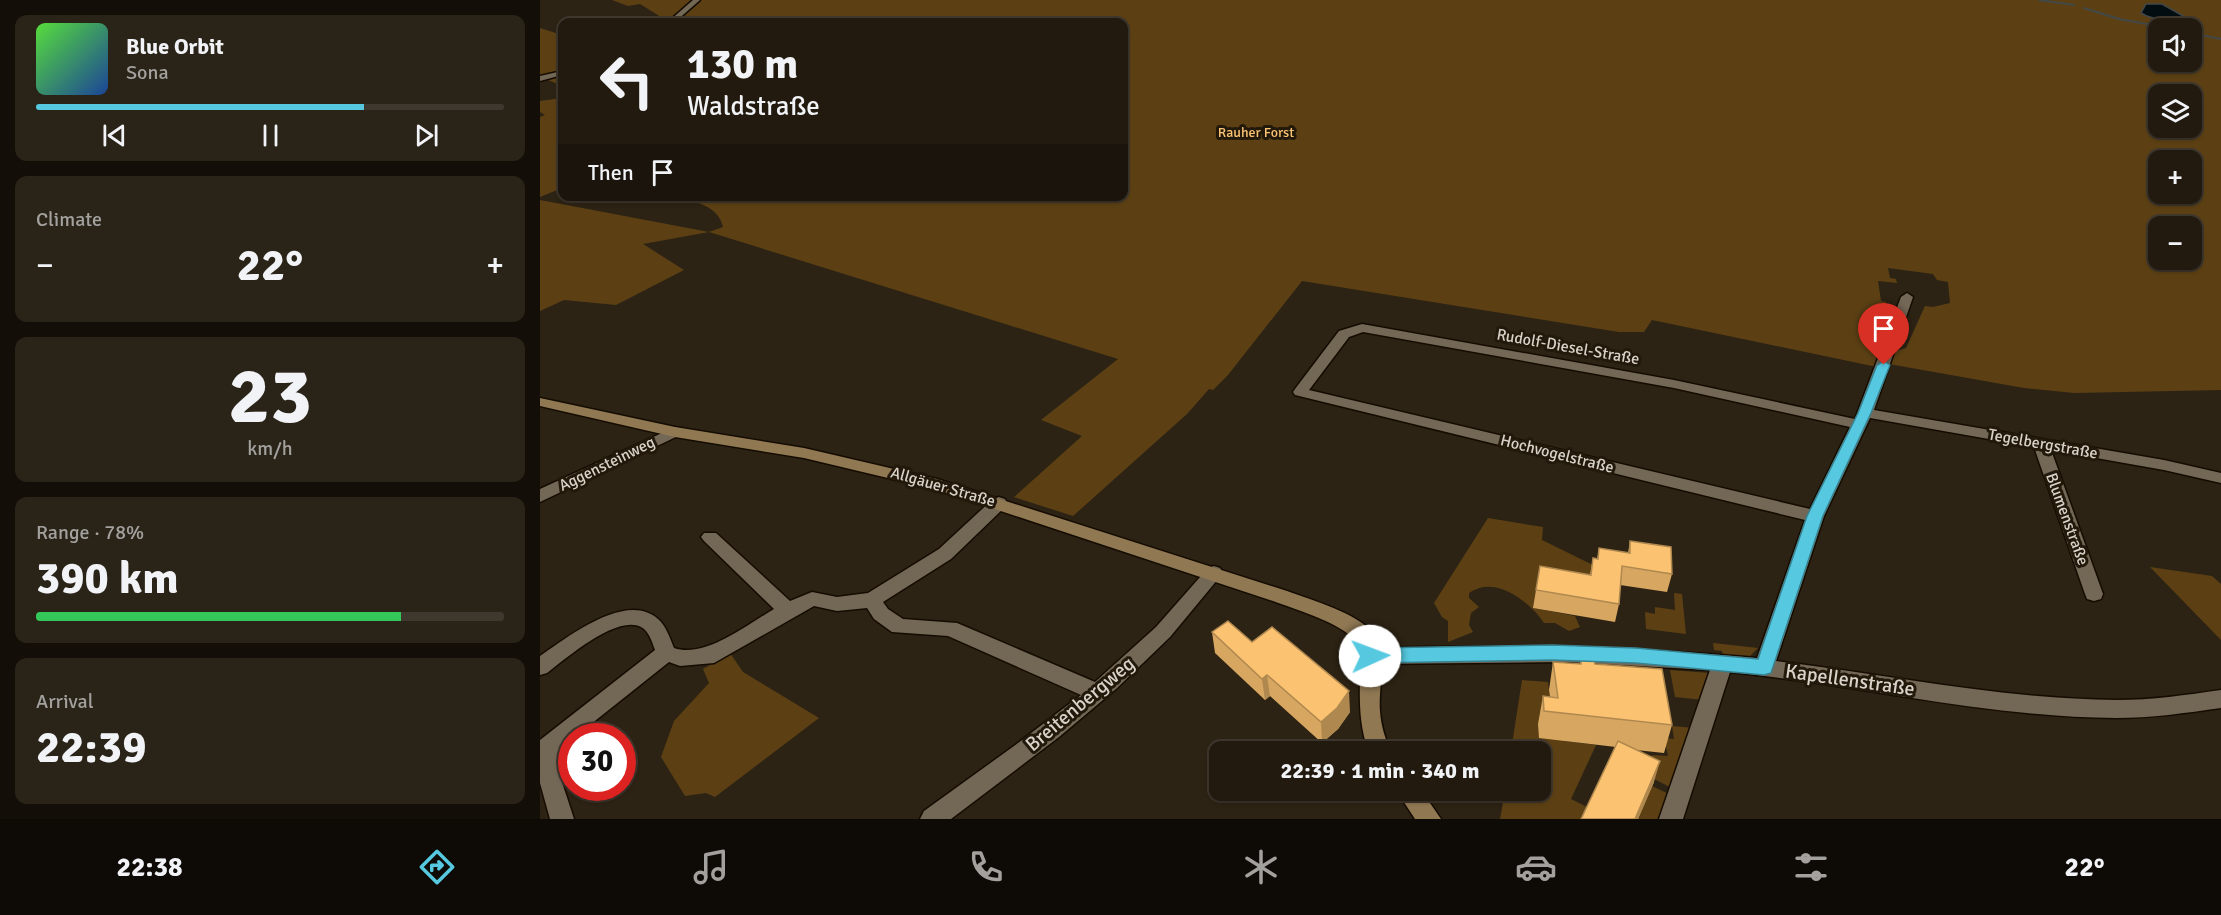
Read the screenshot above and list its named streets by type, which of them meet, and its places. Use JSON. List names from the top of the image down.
{
  "streets": {
    "street": [
      "Rudolf-Diesel-Straße",
      "Tegelbergstraße",
      "Hochvogelstraße",
      "Aggensteinweg",
      "Allgäuer Straße",
      "Blumenstraße",
      "Kapellenstraße",
      "Breitenbergweg"
    ]
  },
  "crossings": [
    ["Rudolf-Diesel-Straße", "Tegelbergstraße"],
    ["Rudolf-Diesel-Straße", "Hochvogelstraße"],
    ["Tegelbergstraße", "Blumenstraße"],
    ["Aggensteinweg", "Allgäuer Straße"],
    ["Allgäuer Straße", "Kapellenstraße"],
    ["Allgäuer Straße", "Breitenbergweg"]
  ],
  "parks": ["Rauher Forst"],
  "page": {
    "map_buttons": ["+", "−"],
    "turn": ["130 m", "Waldstraße"],
    "song": ["Blue Orbit", "Sona"],
    "then": "Then",
    "tile": [
      "Climate",
      ["23", "km/h"],
      ["Range · 78%", "390 km"],
      ["Arrival", "22:39"]
    ],
    "heat": ["−", "22°", "+"],
    "limit": "30",
    "trip": "22:39 · 1 min · 340 m",
    "tabs": ["22:38", "22°"]
  }
}
